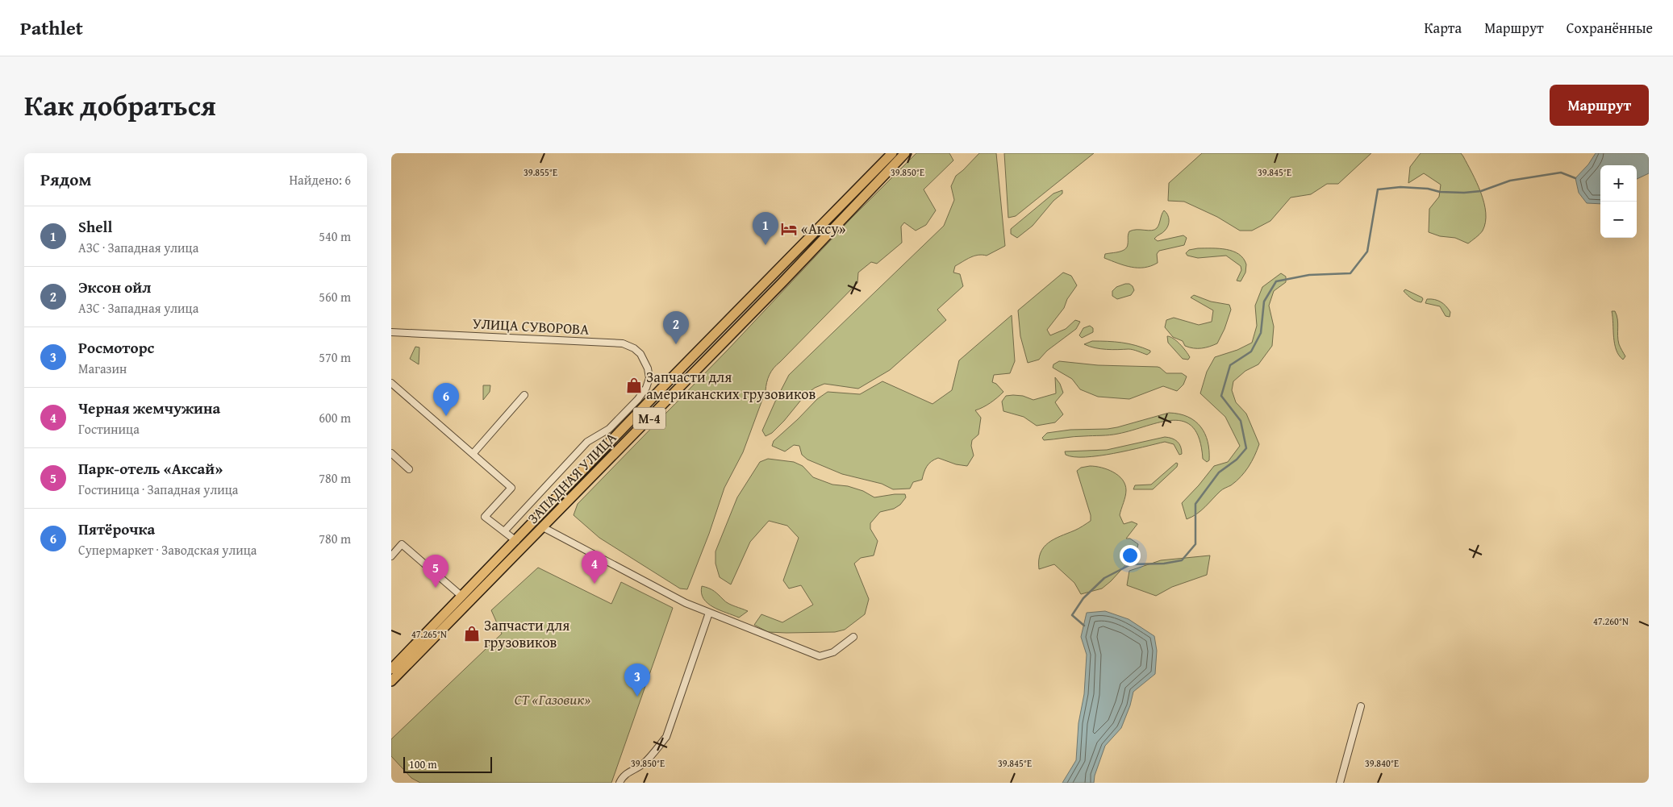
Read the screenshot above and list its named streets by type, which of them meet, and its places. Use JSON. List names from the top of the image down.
{
  "streets": {
    "main road": ["М-4", "ЗАПАДНАЯ УЛИЦА"],
    "street": ["УЛИЦА СУВОРОВА"]
  },
  "crossings": [
    ["УЛИЦА СУВОРОВА", "ЗАПАДНАЯ УЛИЦА"]
  ],
  "parks": ["СТ «Газовик»"],
  "places": {
    "hotel": ["«Аксу»"],
    "shop": ["Запчасти для американских грузовиков", "Запчасти для грузовиков"]
  },
  "scale_bar": "100 m",
  "page": {
    "header": "Pathlet",
    "nav": ["Карта", "Маршрут", "Сохранённые"],
    "title": "Как добраться",
    "buttons": "Маршрут",
    "heading": ["Рядом", "Найдено: 6"],
    "map_buttons": ["+", "−"],
    "list": [
      {
        "mark": "1",
        "name": "Shell",
        "note": "АЗС · Западная улица",
        "value": "540 m"
      },
      {
        "mark": "2",
        "name": "Эксон ойл",
        "note": "АЗС · Западная улица",
        "value": "560 m"
      },
      {
        "mark": "3",
        "name": "Росмоторс",
        "note": "Магазин",
        "value": "570 m"
      },
      {
        "mark": "4",
        "name": "Черная жемчужина",
        "note": "Гостиница",
        "value": "600 m"
      },
      {
        "mark": "5",
        "name": "Парк-отель «Аксай»",
        "note": "Гостиница · Западная улица",
        "value": "780 m"
      },
      {
        "mark": "6",
        "name": "Пятёрочка",
        "note": "Супермаркет · Заводская улица",
        "value": "780 m"
      }
    ],
    "pins": [
      "1",
      "2",
      "6",
      "4",
      "5",
      "3"
    ],
    "scale": "100 m"
  },
  "coordinates": [
    "39.855°E",
    "39.850°E",
    "39.845°E",
    "47.260°N",
    "47.265°N",
    "39.840°E"
  ]
}
